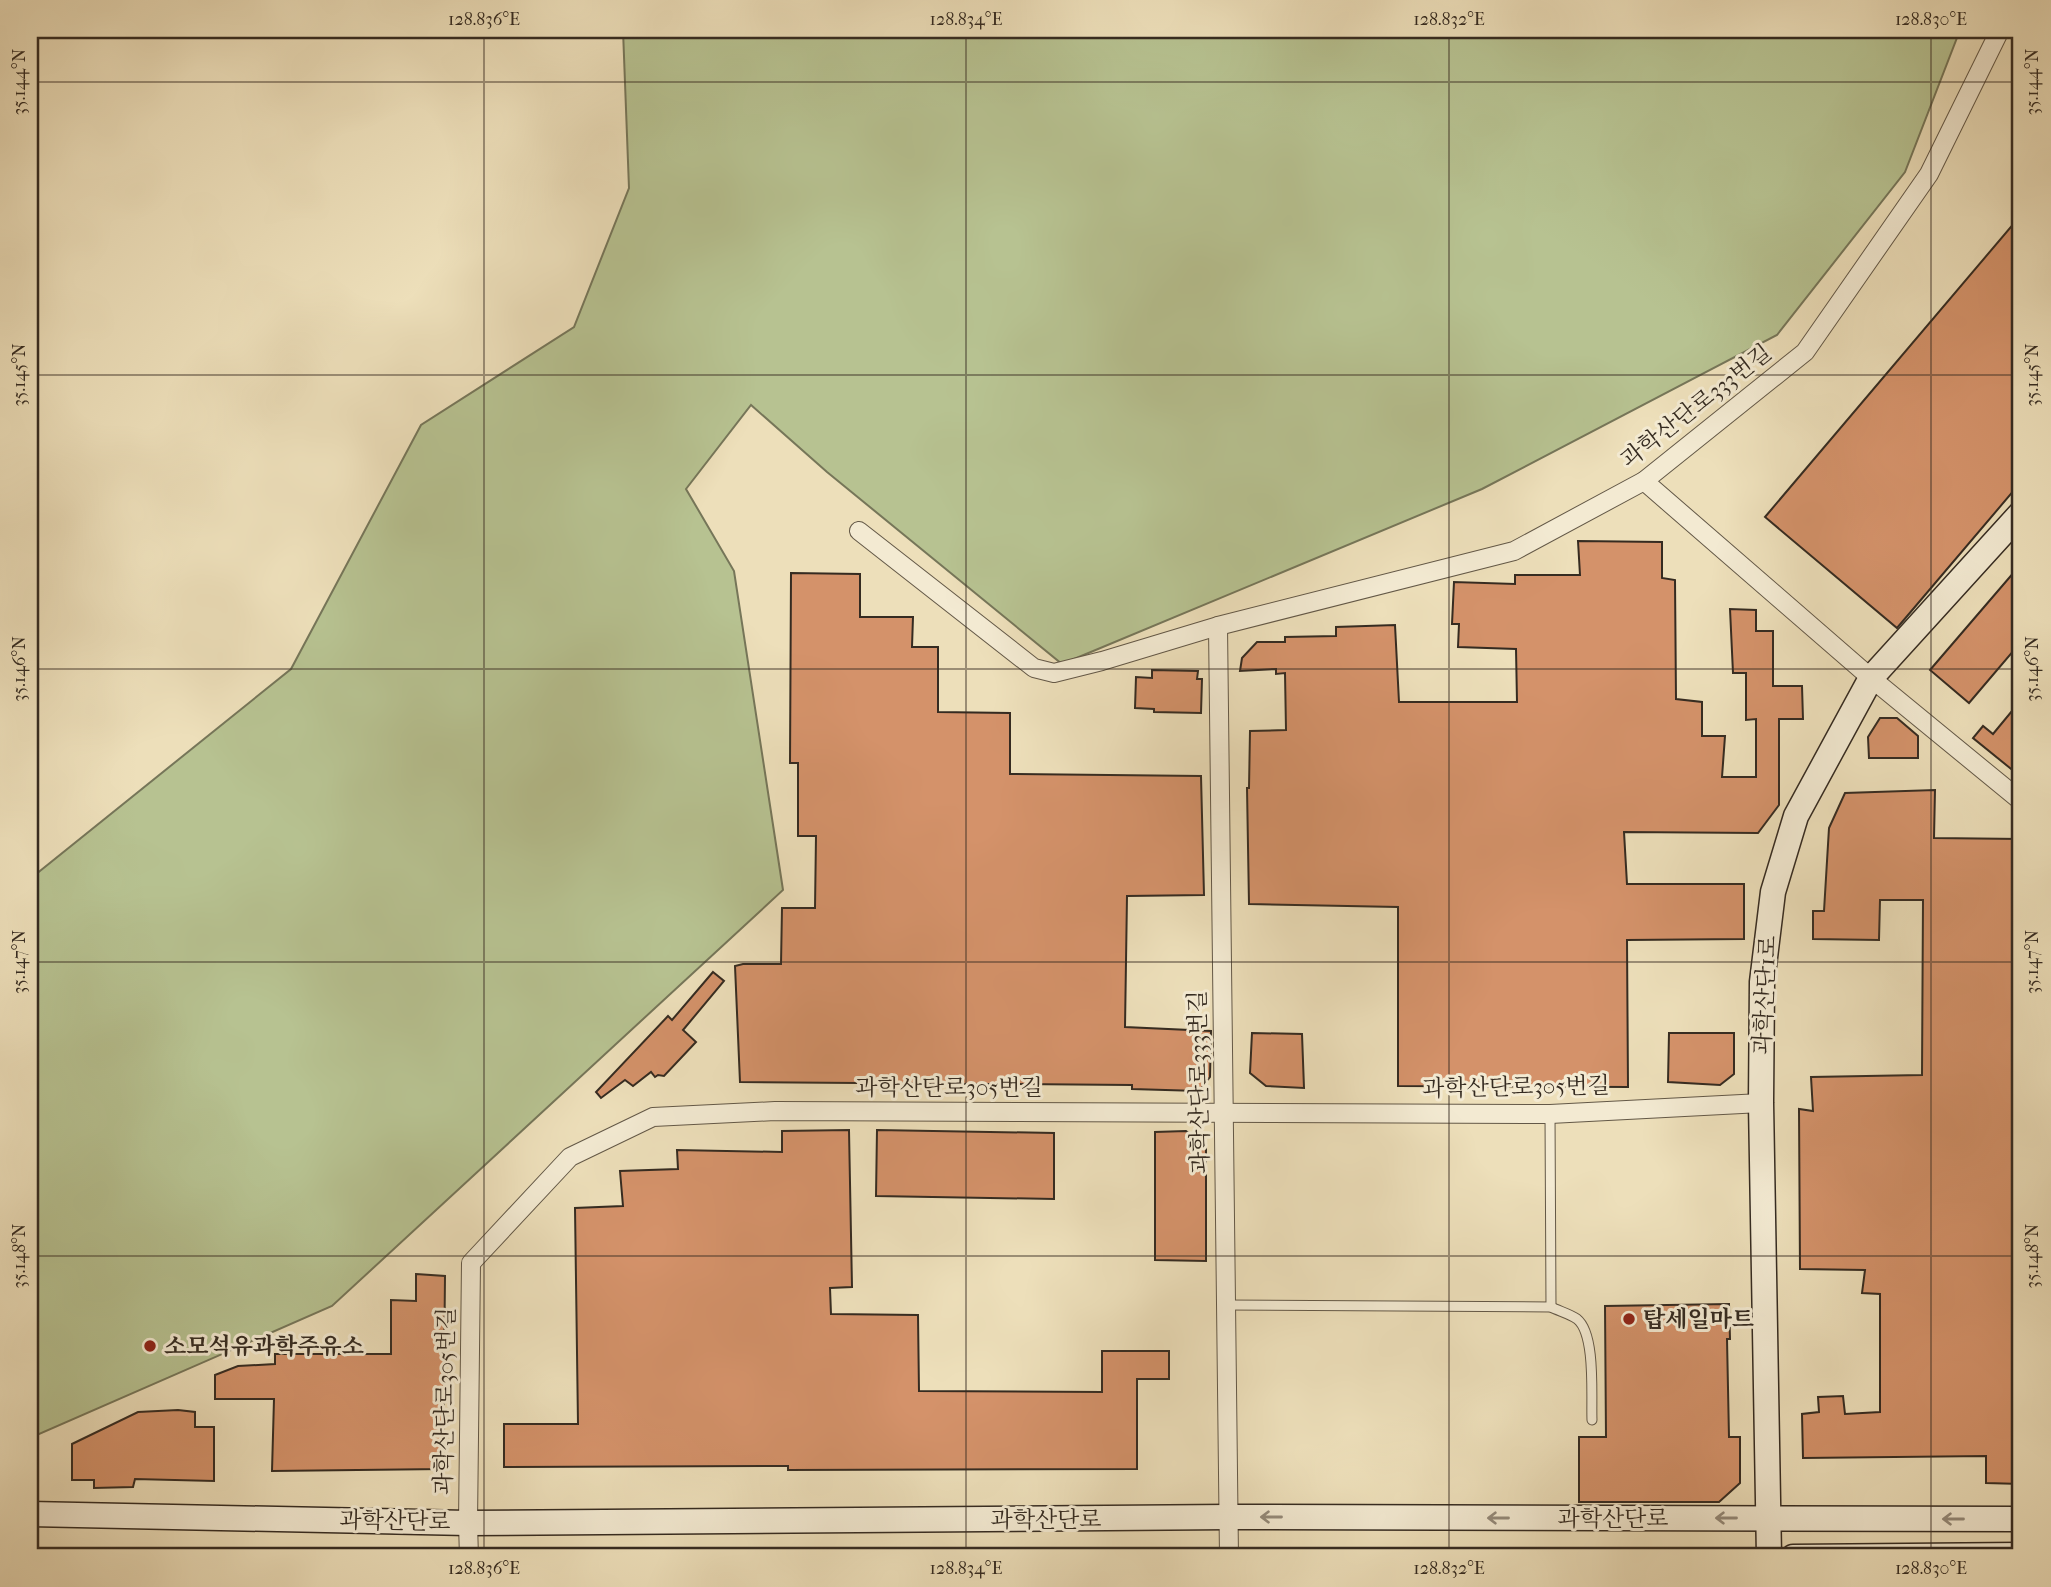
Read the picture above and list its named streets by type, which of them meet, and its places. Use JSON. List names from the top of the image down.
{
  "streets": {
    "main road": ["과학산단1로", "과학산단로"],
    "street": ["과학산단로333번길", "과학산단로305번길"]
  },
  "crossings": [
    ["과학산단로333번길", "과학산단로305번길"],
    ["과학산단로333번길", "과학산단로"],
    ["과학산단1로", "과학산단로305번길"],
    ["과학산단1로", "과학산단로"],
    ["과학산단로305번길", "과학산단로"]
  ],
  "one_way": ["과학산단로"],
  "places": ["탑세일마트", "소모석유과학주유소"],
  "coordinates": [
    "128.836°E",
    "128.834°E",
    "128.832°E",
    "128.830°E",
    "35.144°N",
    "35.145°N",
    "35.146°N",
    "35.147°N",
    "35.148°N"
  ]
}
